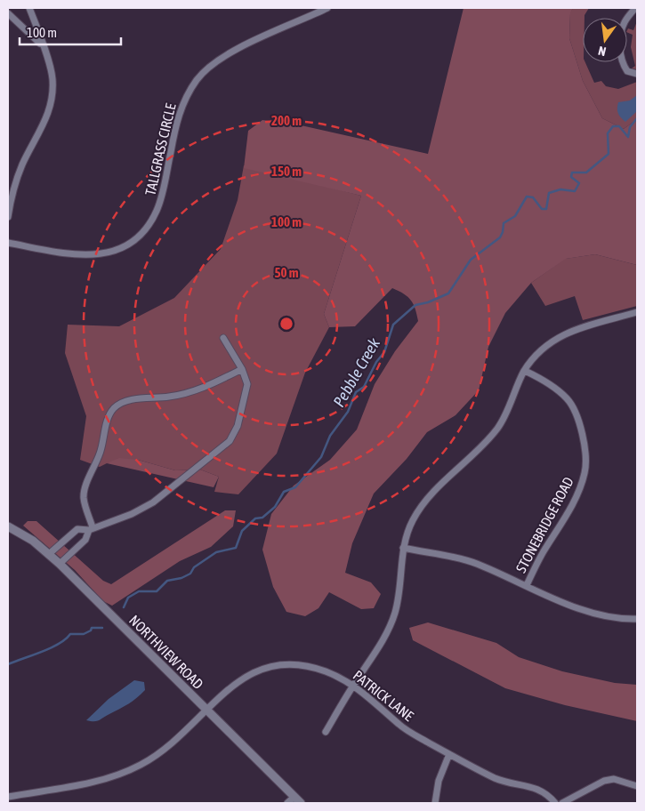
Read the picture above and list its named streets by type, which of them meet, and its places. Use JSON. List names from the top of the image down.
{
  "streets": {
    "street": [
      "TALLGRASS CIRCLE",
      "STONEBRIDGE ROAD",
      "NORTHVIEW ROAD",
      "PATRICK LANE"
    ]
  },
  "crossings": [
    ["NORTHVIEW ROAD", "PATRICK LANE"]
  ],
  "water": ["Pebble Creek"],
  "scale_bar": "100 m",
  "north": "bottom",
  "rings": [
    "200 m",
    "150 m",
    "100 m",
    "50 m"
  ]
}
